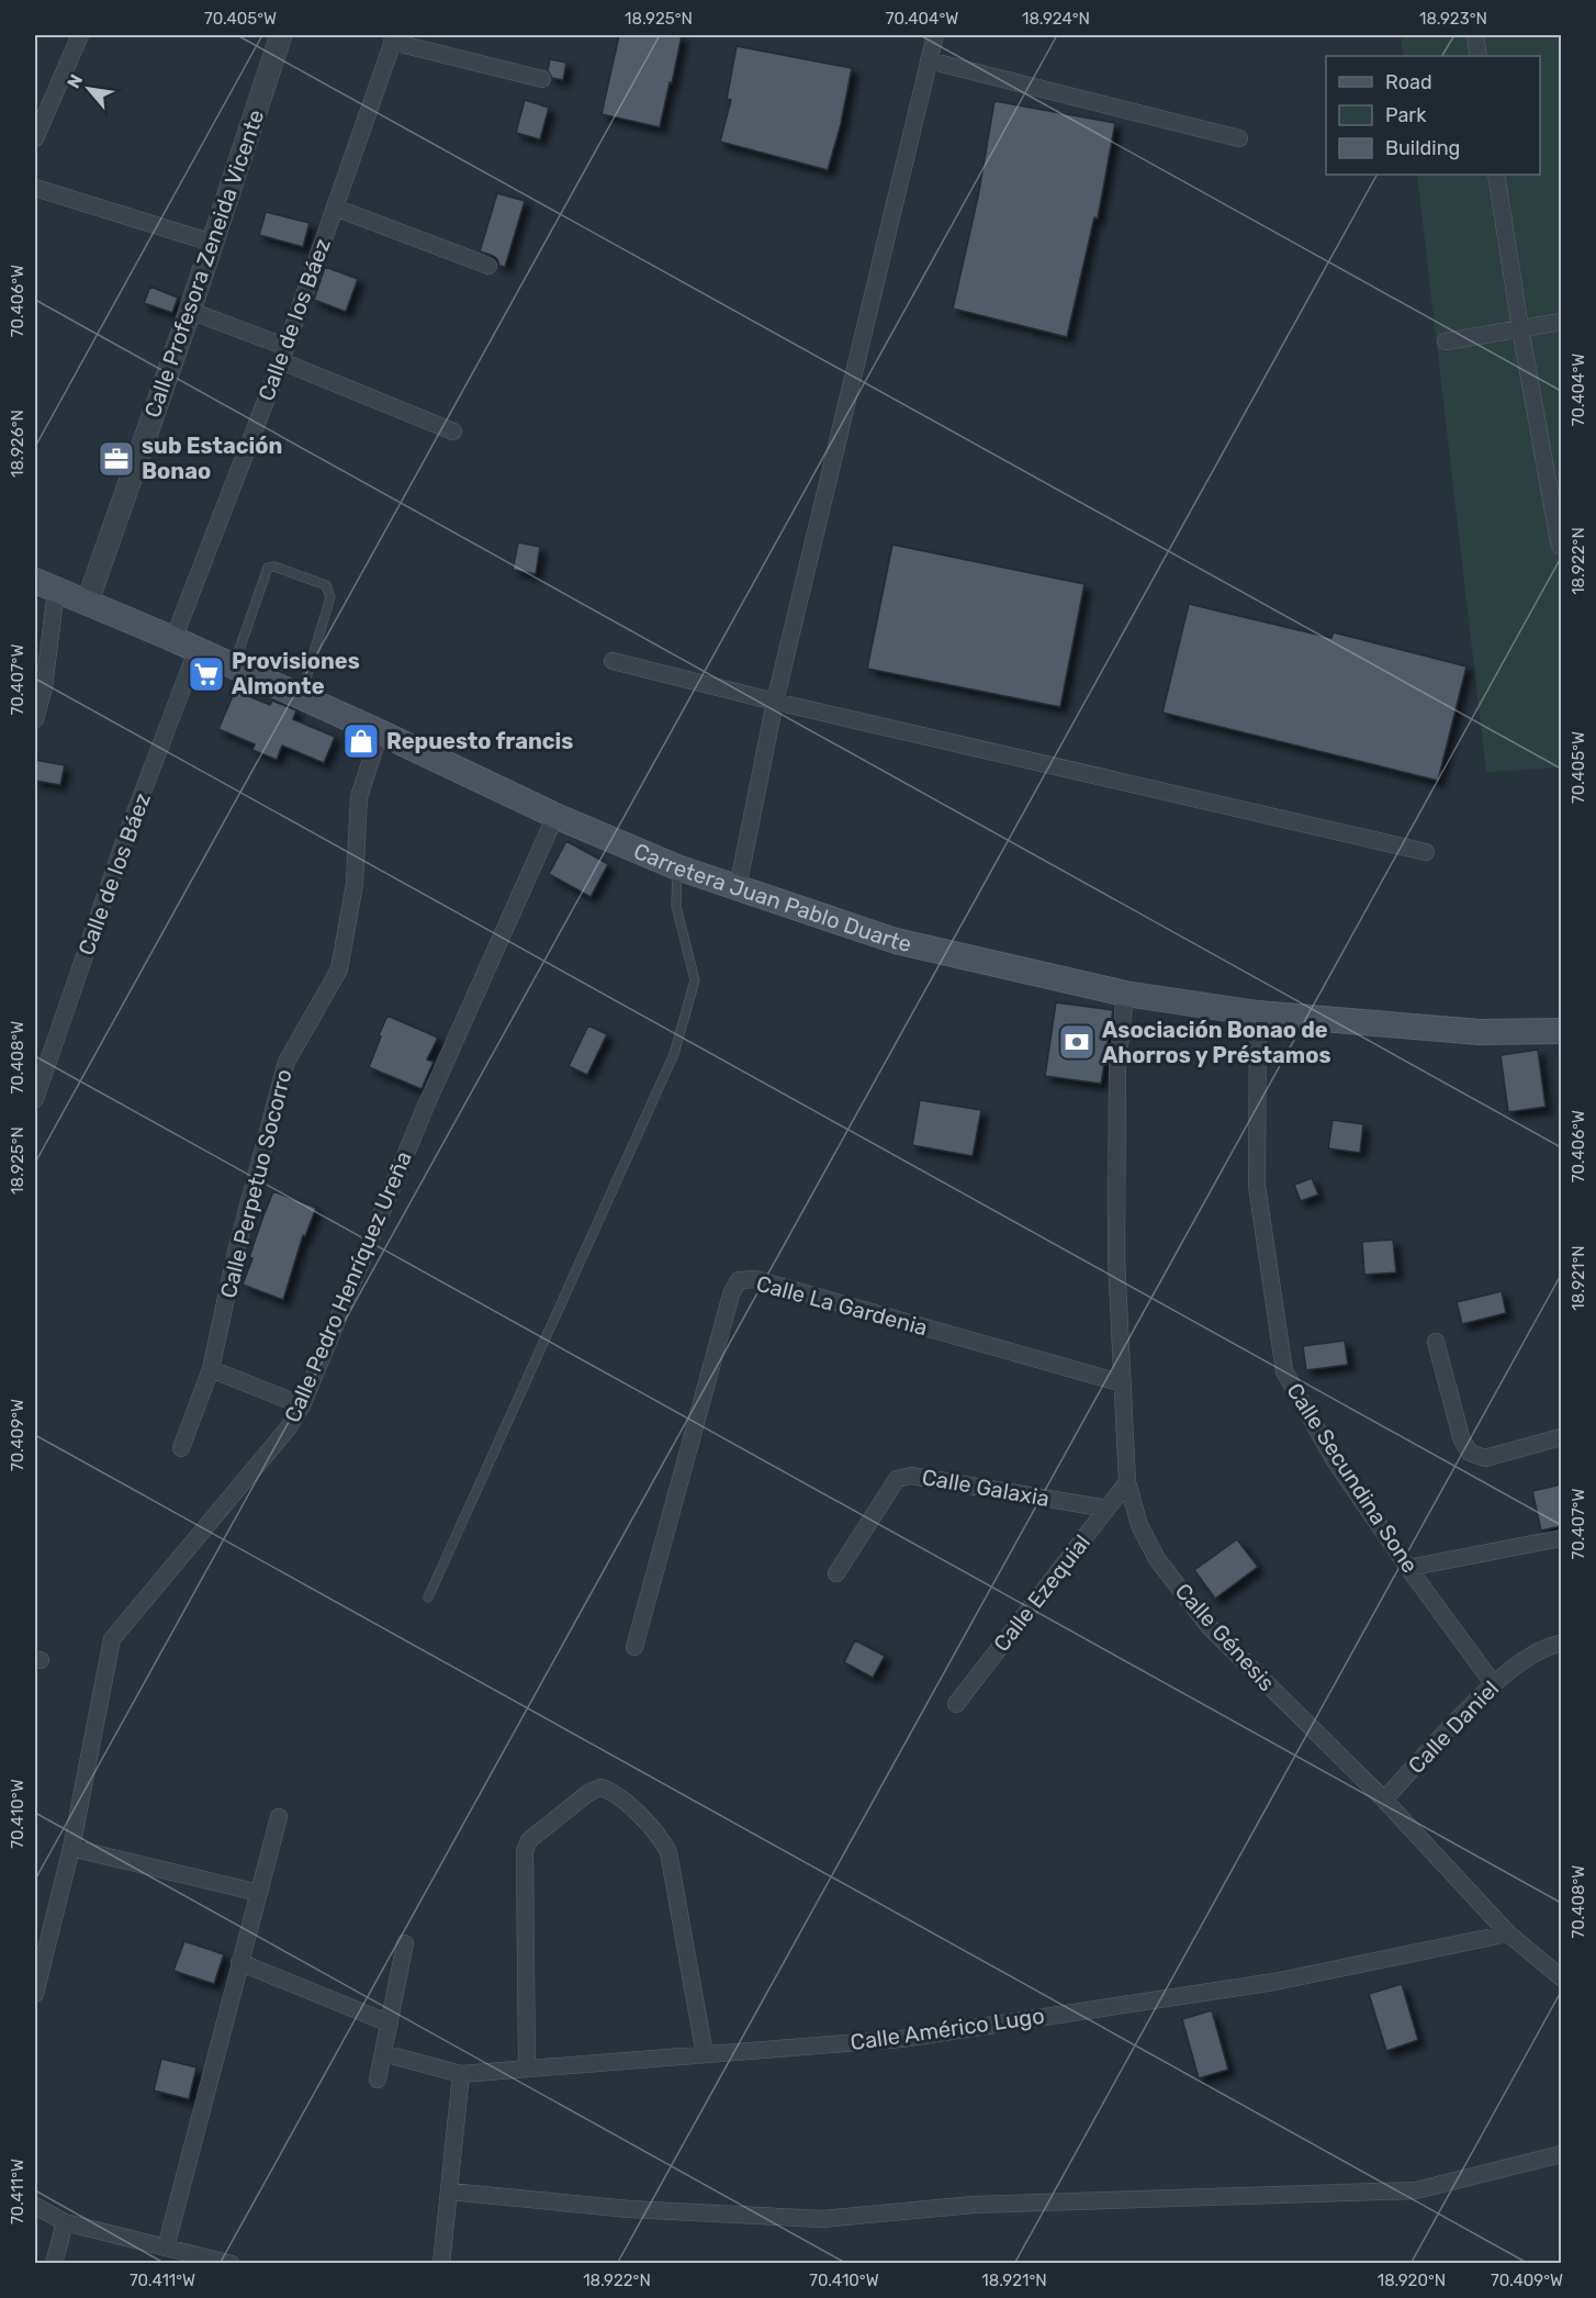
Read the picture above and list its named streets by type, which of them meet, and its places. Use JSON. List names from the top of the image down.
{
  "streets": {
    "main road": ["Carretera Juan Pablo Duarte"],
    "street": [
      "Calle Profesora Zeneida Vicente",
      "Calle de los Báez",
      "Calle Perpetuo Socorro",
      "Calle Pedro Henríquez Ureña",
      "Calle La Gardenia",
      "Calle Secundina Sone",
      "Calle Galaxia",
      "Calle Ezequial",
      "Calle Génesis",
      "Calle Daniel",
      "Calle Américo Lugo"
    ]
  },
  "crossings": [
    ["Calle Profesora Zeneida Vicente", "Carretera Juan Pablo Duarte"],
    ["Calle de los Báez", "Carretera Juan Pablo Duarte"],
    ["Carretera Juan Pablo Duarte", "Calle Perpetuo Socorro"],
    ["Carretera Juan Pablo Duarte", "Calle Pedro Henríquez Ureña"],
    ["Carretera Juan Pablo Duarte", "Calle Secundina Sone"],
    ["Carretera Juan Pablo Duarte", "Calle Génesis"],
    ["Calle La Gardenia", "Calle Génesis"],
    ["Calle Secundina Sone", "Calle Daniel"],
    ["Calle Galaxia", "Calle Ezequial"],
    ["Calle Ezequial", "Calle Génesis"],
    ["Calle Génesis", "Calle Daniel"],
    ["Calle Génesis", "Calle Américo Lugo"]
  ],
  "places": {
    "office": ["sub Estación Bonao"],
    "supermarket": ["Provisiones Almonte"],
    "shop": ["Repuesto francis"],
    "bank": ["Asociación Bonao de Ahorros y Préstamos"]
  },
  "legend": ["Road", "Park", "Building"],
  "north": "top left",
  "coordinates": [
    "70.405°W",
    "18.925°N",
    "70.404°W",
    "18.924°N",
    "18.923°N",
    "70.406°W",
    "18.926°N",
    "18.922°N",
    "70.407°W",
    "70.408°W",
    "18.921°N",
    "70.409°W",
    "70.410°W",
    "70.411°W",
    "18.920°N"
  ]
}
